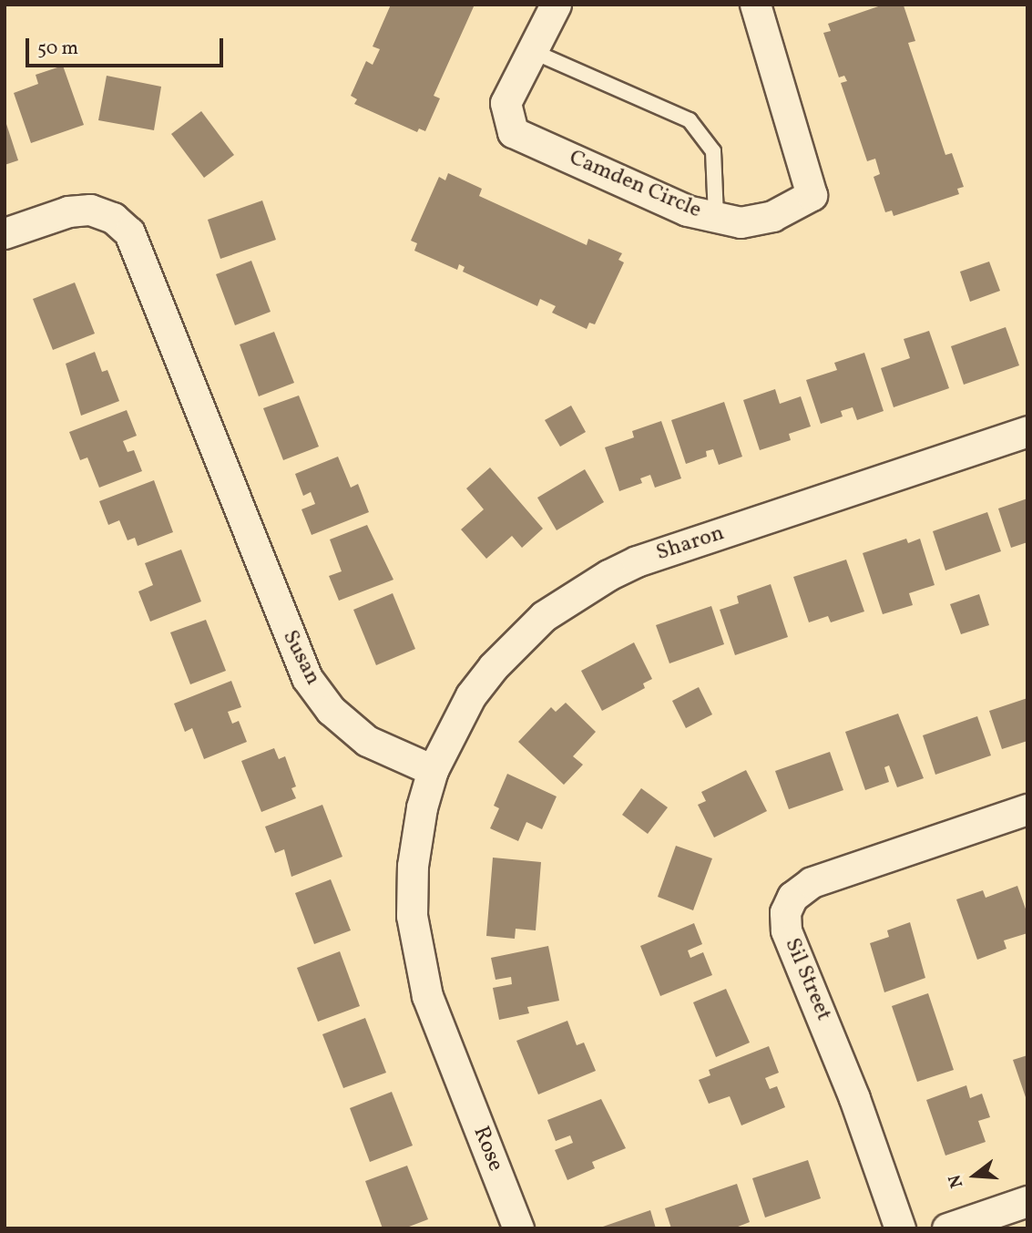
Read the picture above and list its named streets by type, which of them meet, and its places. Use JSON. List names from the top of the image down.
{
  "streets": {
    "street": [
      "Camden Circle",
      "Sharon",
      "Susan",
      "Sil Street",
      "Rose"
    ]
  },
  "crossings": [
    ["Sharon", "Susan"],
    ["Sharon", "Rose"],
    ["Susan", "Rose"]
  ],
  "scale_bar": "50 m",
  "north": "left"
}
